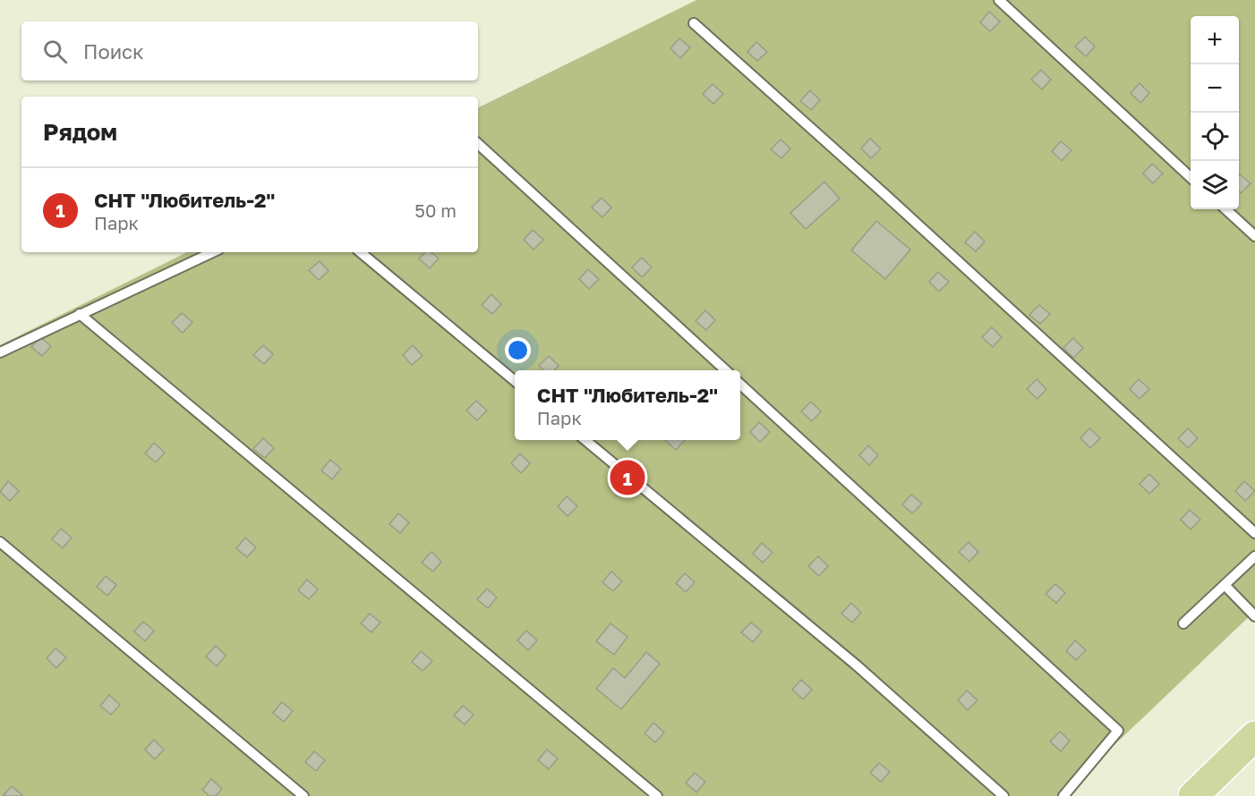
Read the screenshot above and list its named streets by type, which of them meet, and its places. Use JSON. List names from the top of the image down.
{
  "page": {
    "map_buttons": ["+", "−"],
    "search": "Поиск",
    "heading": "Рядом",
    "list": [
      {
        "mark": "1",
        "name": "СНТ \"Любитель-2\"",
        "note": "Парк",
        "value": "50 m"
      }
    ],
    "popup": ["СНТ \"Любитель-2\"", "Парк"],
    "pins": "1"
  }
}
